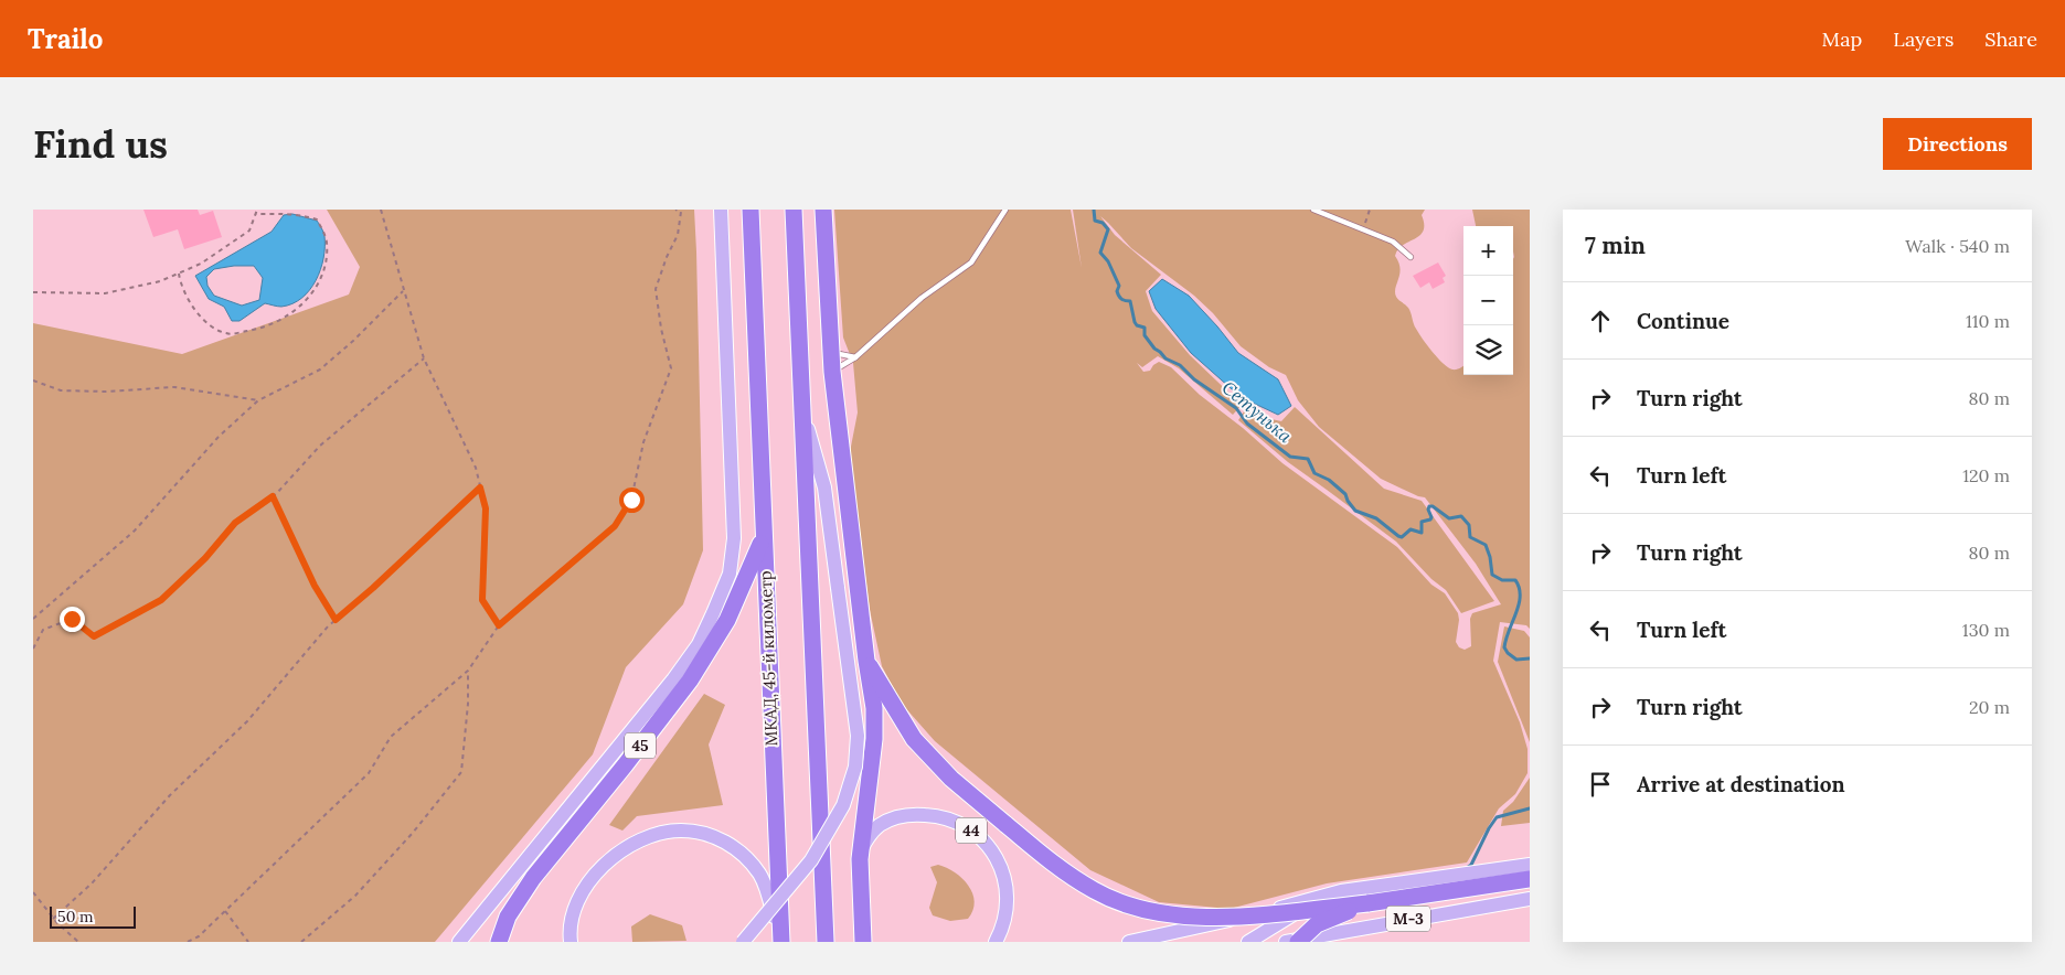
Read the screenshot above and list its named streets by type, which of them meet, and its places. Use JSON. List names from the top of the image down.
{
  "streets": {
    "highway": ["МКАД, 45-й километр", "45"],
    "main road": ["44", "М-3"]
  },
  "crossings": [
    ["МКАД, 45-й километр", "45"]
  ],
  "water": ["Сетунька"],
  "scale_bar": "50 m",
  "page": {
    "header": "Trailo",
    "nav": ["Map", "Layers", "Share"],
    "buttons": "Directions",
    "title": "Find us",
    "heading": ["7 min", "Walk · 540 m"],
    "map_buttons": ["+", "−"],
    "list": [
      ["Continue", "110 m"],
      ["Turn right", "80 m"],
      ["Turn left", "120 m"],
      ["Turn right", "80 m"],
      ["Turn left", "130 m"],
      ["Turn right", "20 m"],
      "Arrive at destination"
    ],
    "scale": "50 m"
  }
}
